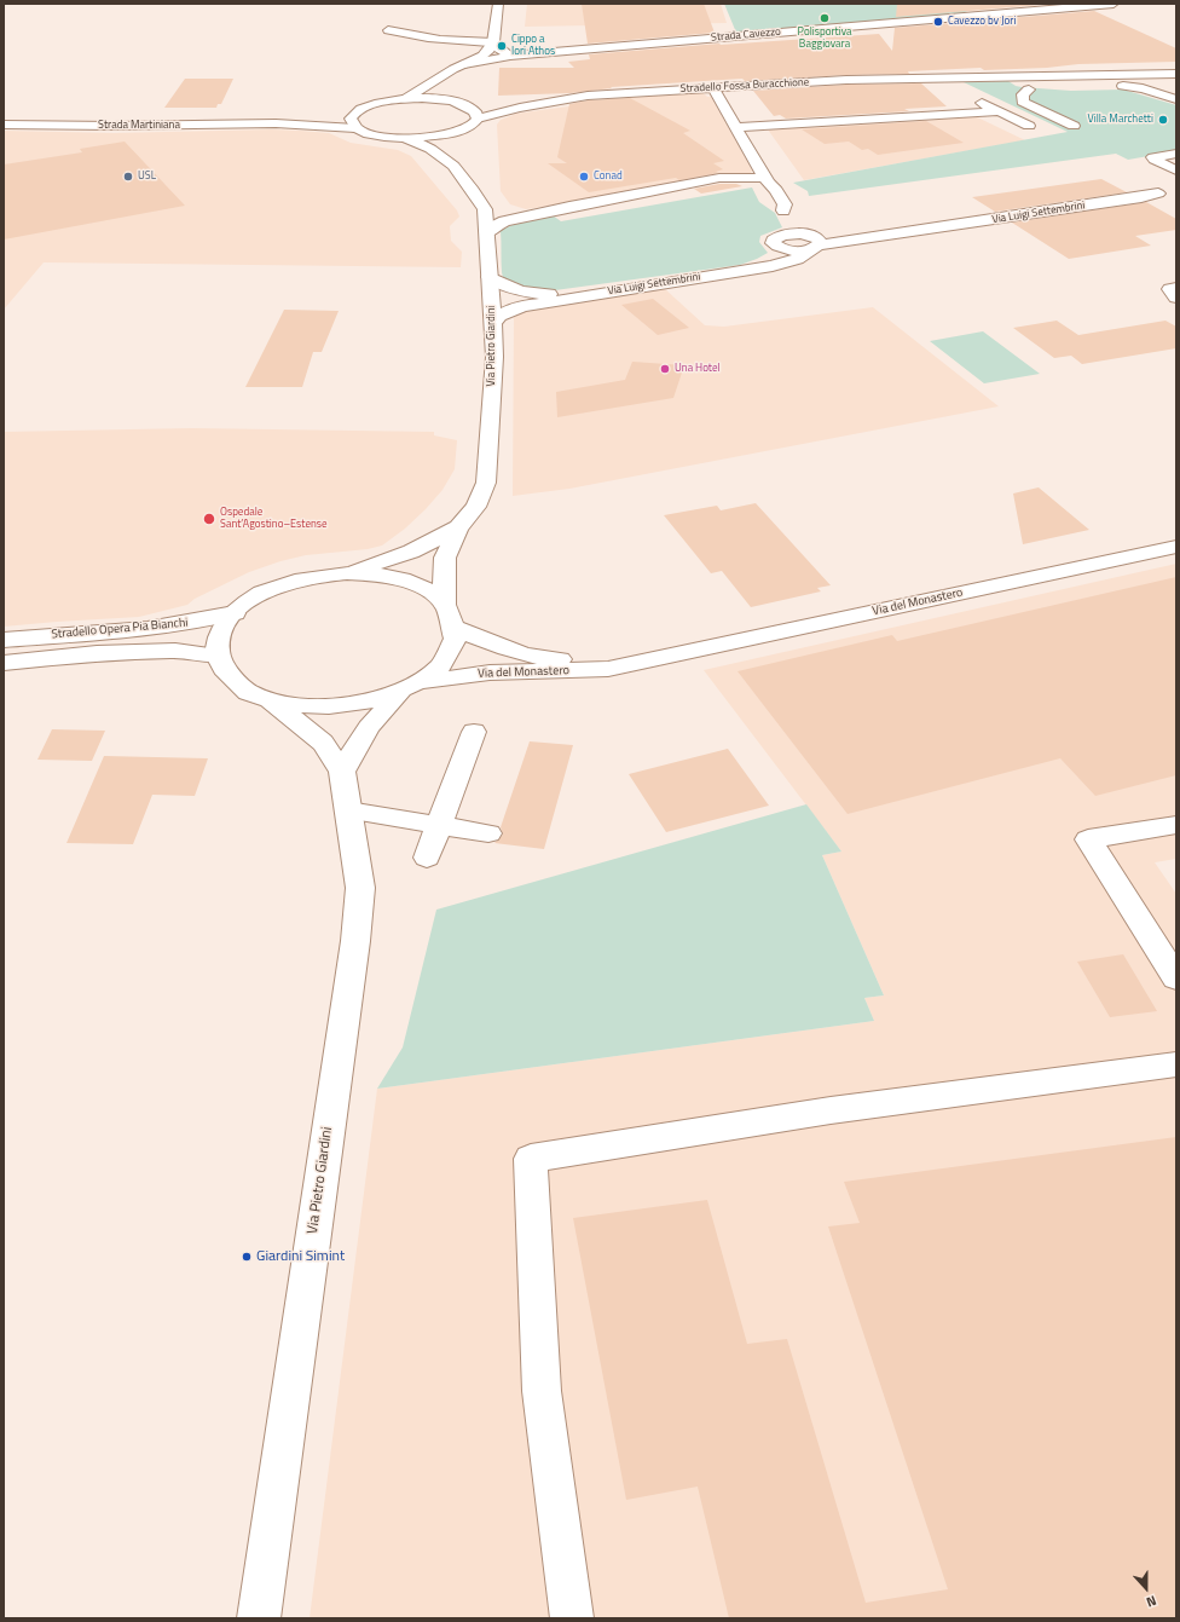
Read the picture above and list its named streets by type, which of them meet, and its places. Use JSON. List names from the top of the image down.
{
  "streets": {
    "street": [
      "Strada Cavezzo",
      "Stradello Fossa Buracchione",
      "Strada Martiniana",
      "Via Luigi Settembrini",
      "Via Pietro Giardini",
      "Via del Monastero",
      "Stradello Opera Pia Bianchi"
    ]
  },
  "crossings": [
    ["Strada Martiniana", "Via Pietro Giardini"],
    ["Via Luigi Settembrini", "Via Pietro Giardini"],
    ["Via Pietro Giardini", "Via del Monastero"],
    ["Via Pietro Giardini", "Stradello Opera Pia Bianchi"]
  ],
  "places": [
    "Polisportiva Baggiovara",
    "Cavezzo bv Jori",
    "Cippo a Iori Athos",
    "Villa Marchetti",
    "USL",
    "Conad",
    "Una Hotel",
    "Ospedale Sant’Agostino–Estense",
    "Giardini Simint"
  ],
  "north": "bottom"
}
